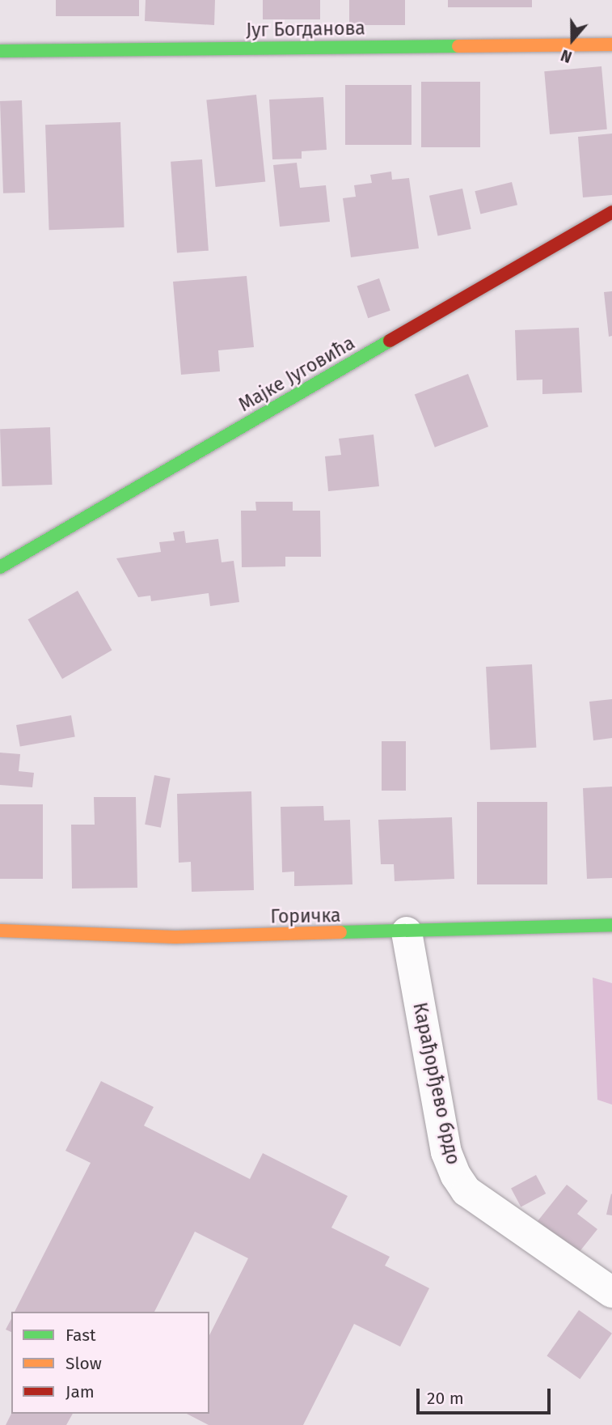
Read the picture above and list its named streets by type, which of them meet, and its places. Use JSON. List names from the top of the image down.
{
  "streets": {
    "street": [
      "Југ Богданова",
      "Мајке Југовића",
      "Горичка",
      "Карађорђево брдо"
    ]
  },
  "crossings": [
    ["Горичка", "Карађорђево брдо"]
  ],
  "legend": ["Fast", "Slow", "Jam"],
  "scale_bar": "20 m",
  "north": "bottom"
}
